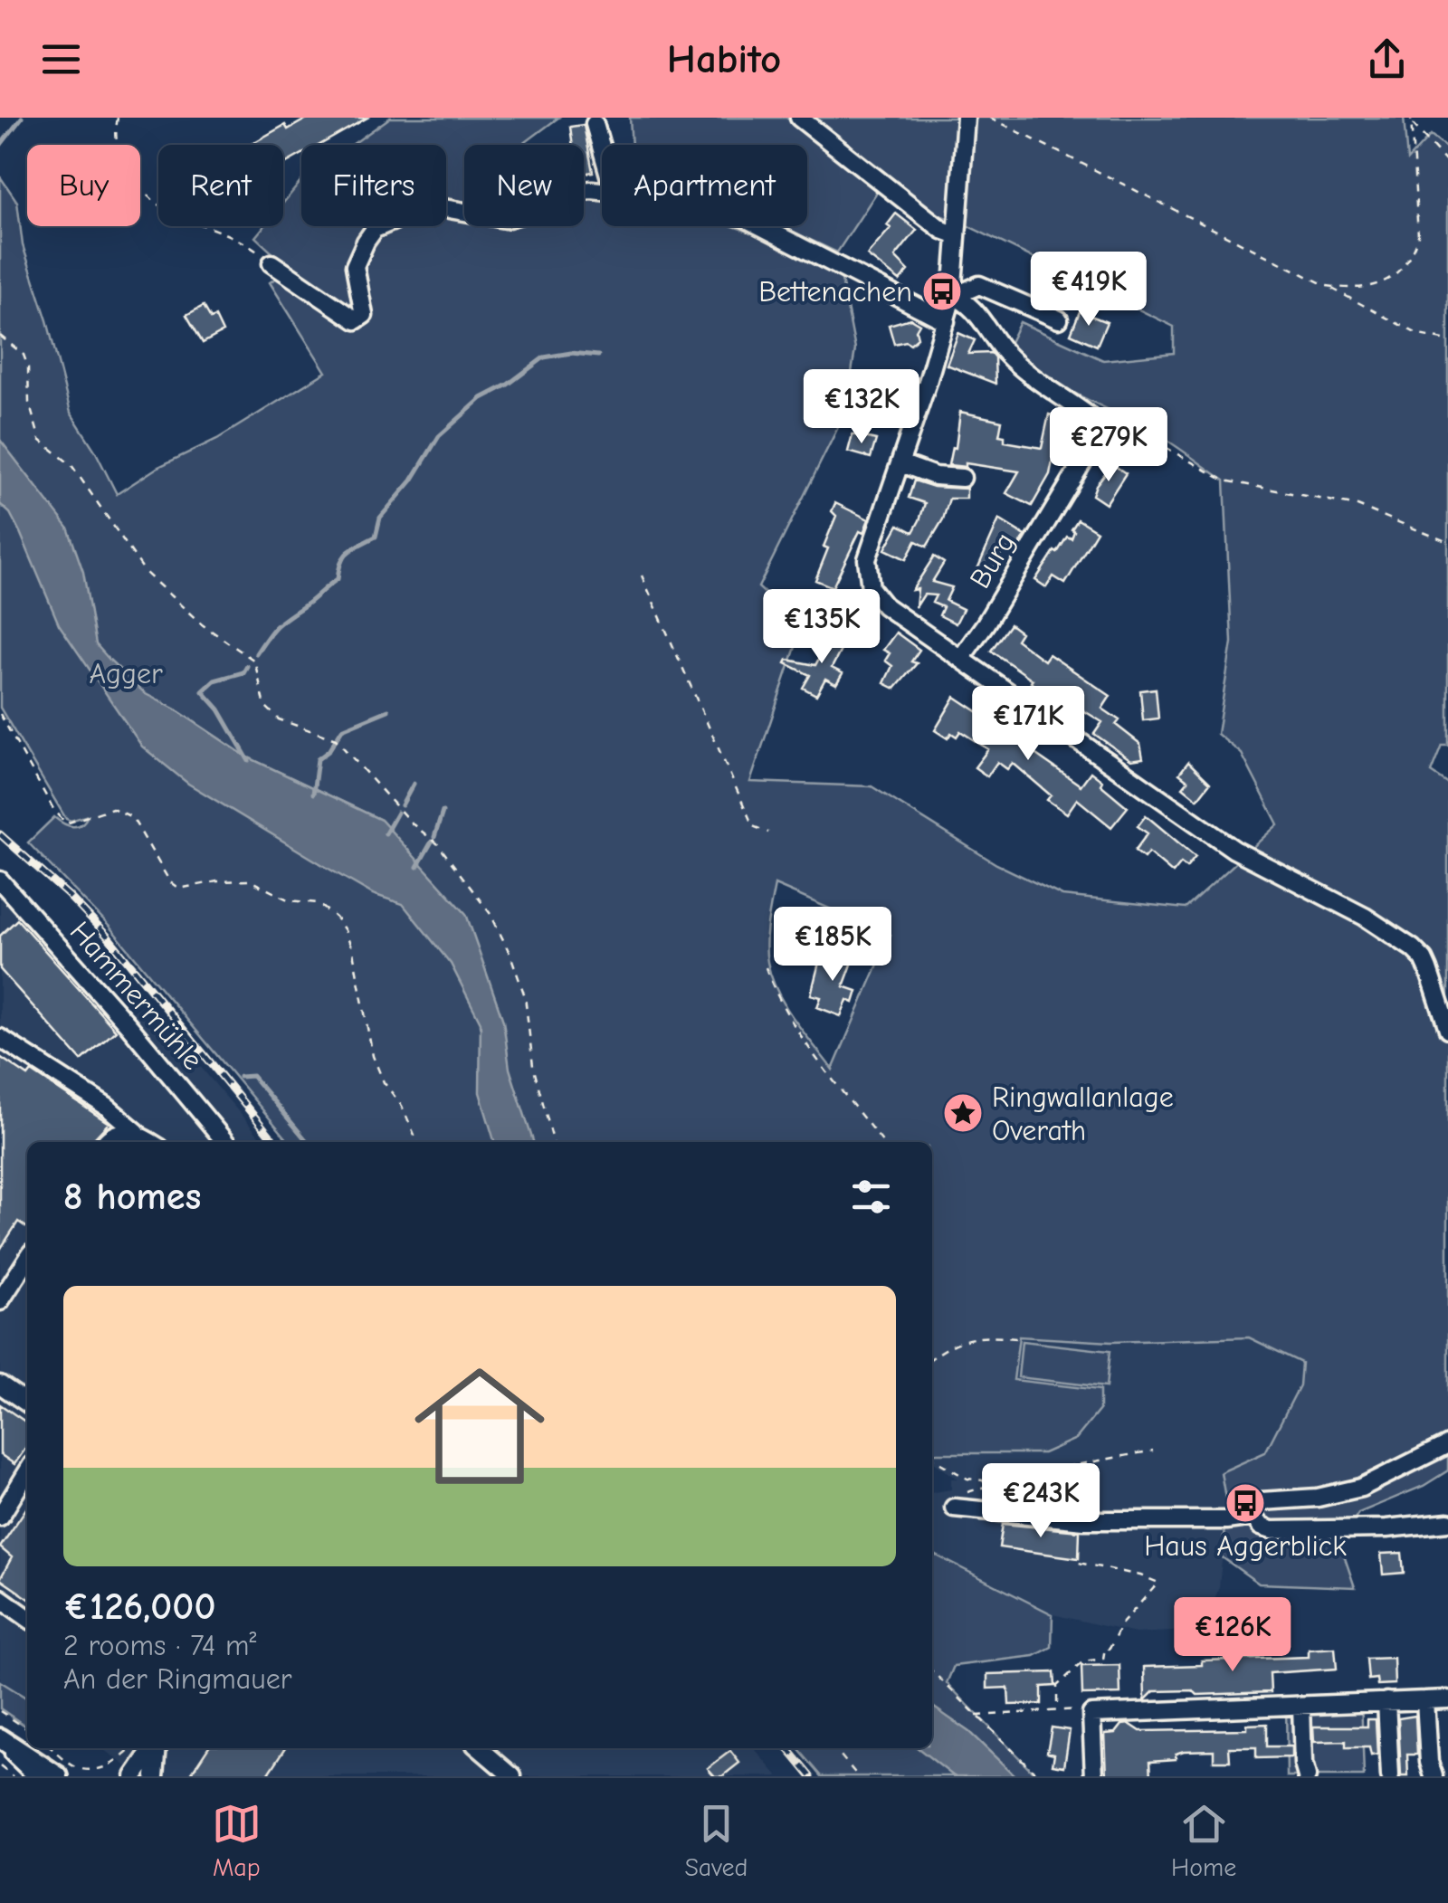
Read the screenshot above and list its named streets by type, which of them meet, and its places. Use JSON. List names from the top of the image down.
{
  "streets": {
    "street": ["Burg", "Hammermühle"]
  },
  "parks": ["Agger"],
  "places": {
    "bus stop": ["Bettenachen", "Haus Aggerblick"],
    "place": ["Ringwallanlage Overath"]
  },
  "page": {
    "header": "Habito",
    "chip": [
      "Buy",
      "Rent",
      "Filters",
      "New",
      "Apartment"
    ],
    "price": [
      "€419K",
      "€132K",
      "€279K",
      "€135K",
      "€171K",
      "€185K",
      "€243K",
      "€126K"
    ],
    "heading": "8 homes",
    "list": [
      {
        "name": "€126,000",
        "note": "2 rooms · 74 m² · An der Ringmauer"
      }
    ],
    "tabs": ["Map", "Saved", "Home"]
  }
}
